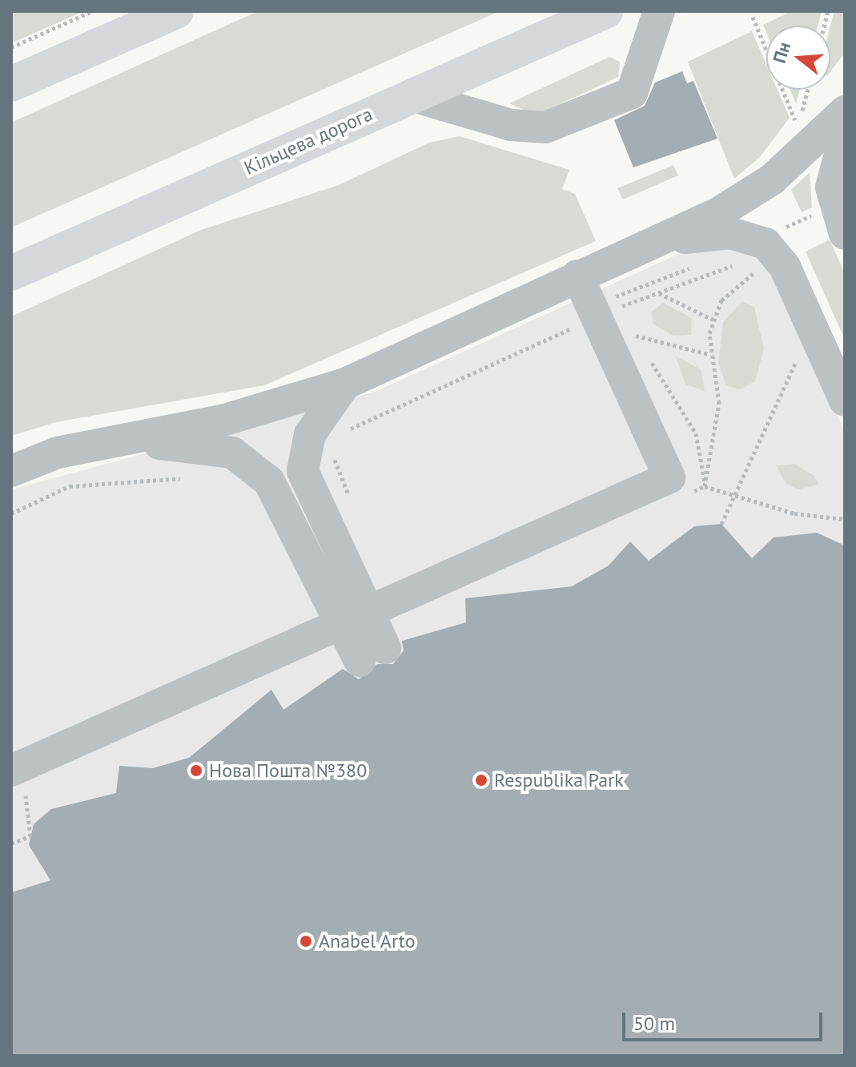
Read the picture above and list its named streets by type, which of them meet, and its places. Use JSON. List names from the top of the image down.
{
  "streets": {
    "highway": ["Кільцева дорога"]
  },
  "places": ["Нова Пошта №380", "Respublika Park", "Anabel Arto"],
  "scale_bar": "50 m",
  "north": "left"
}
